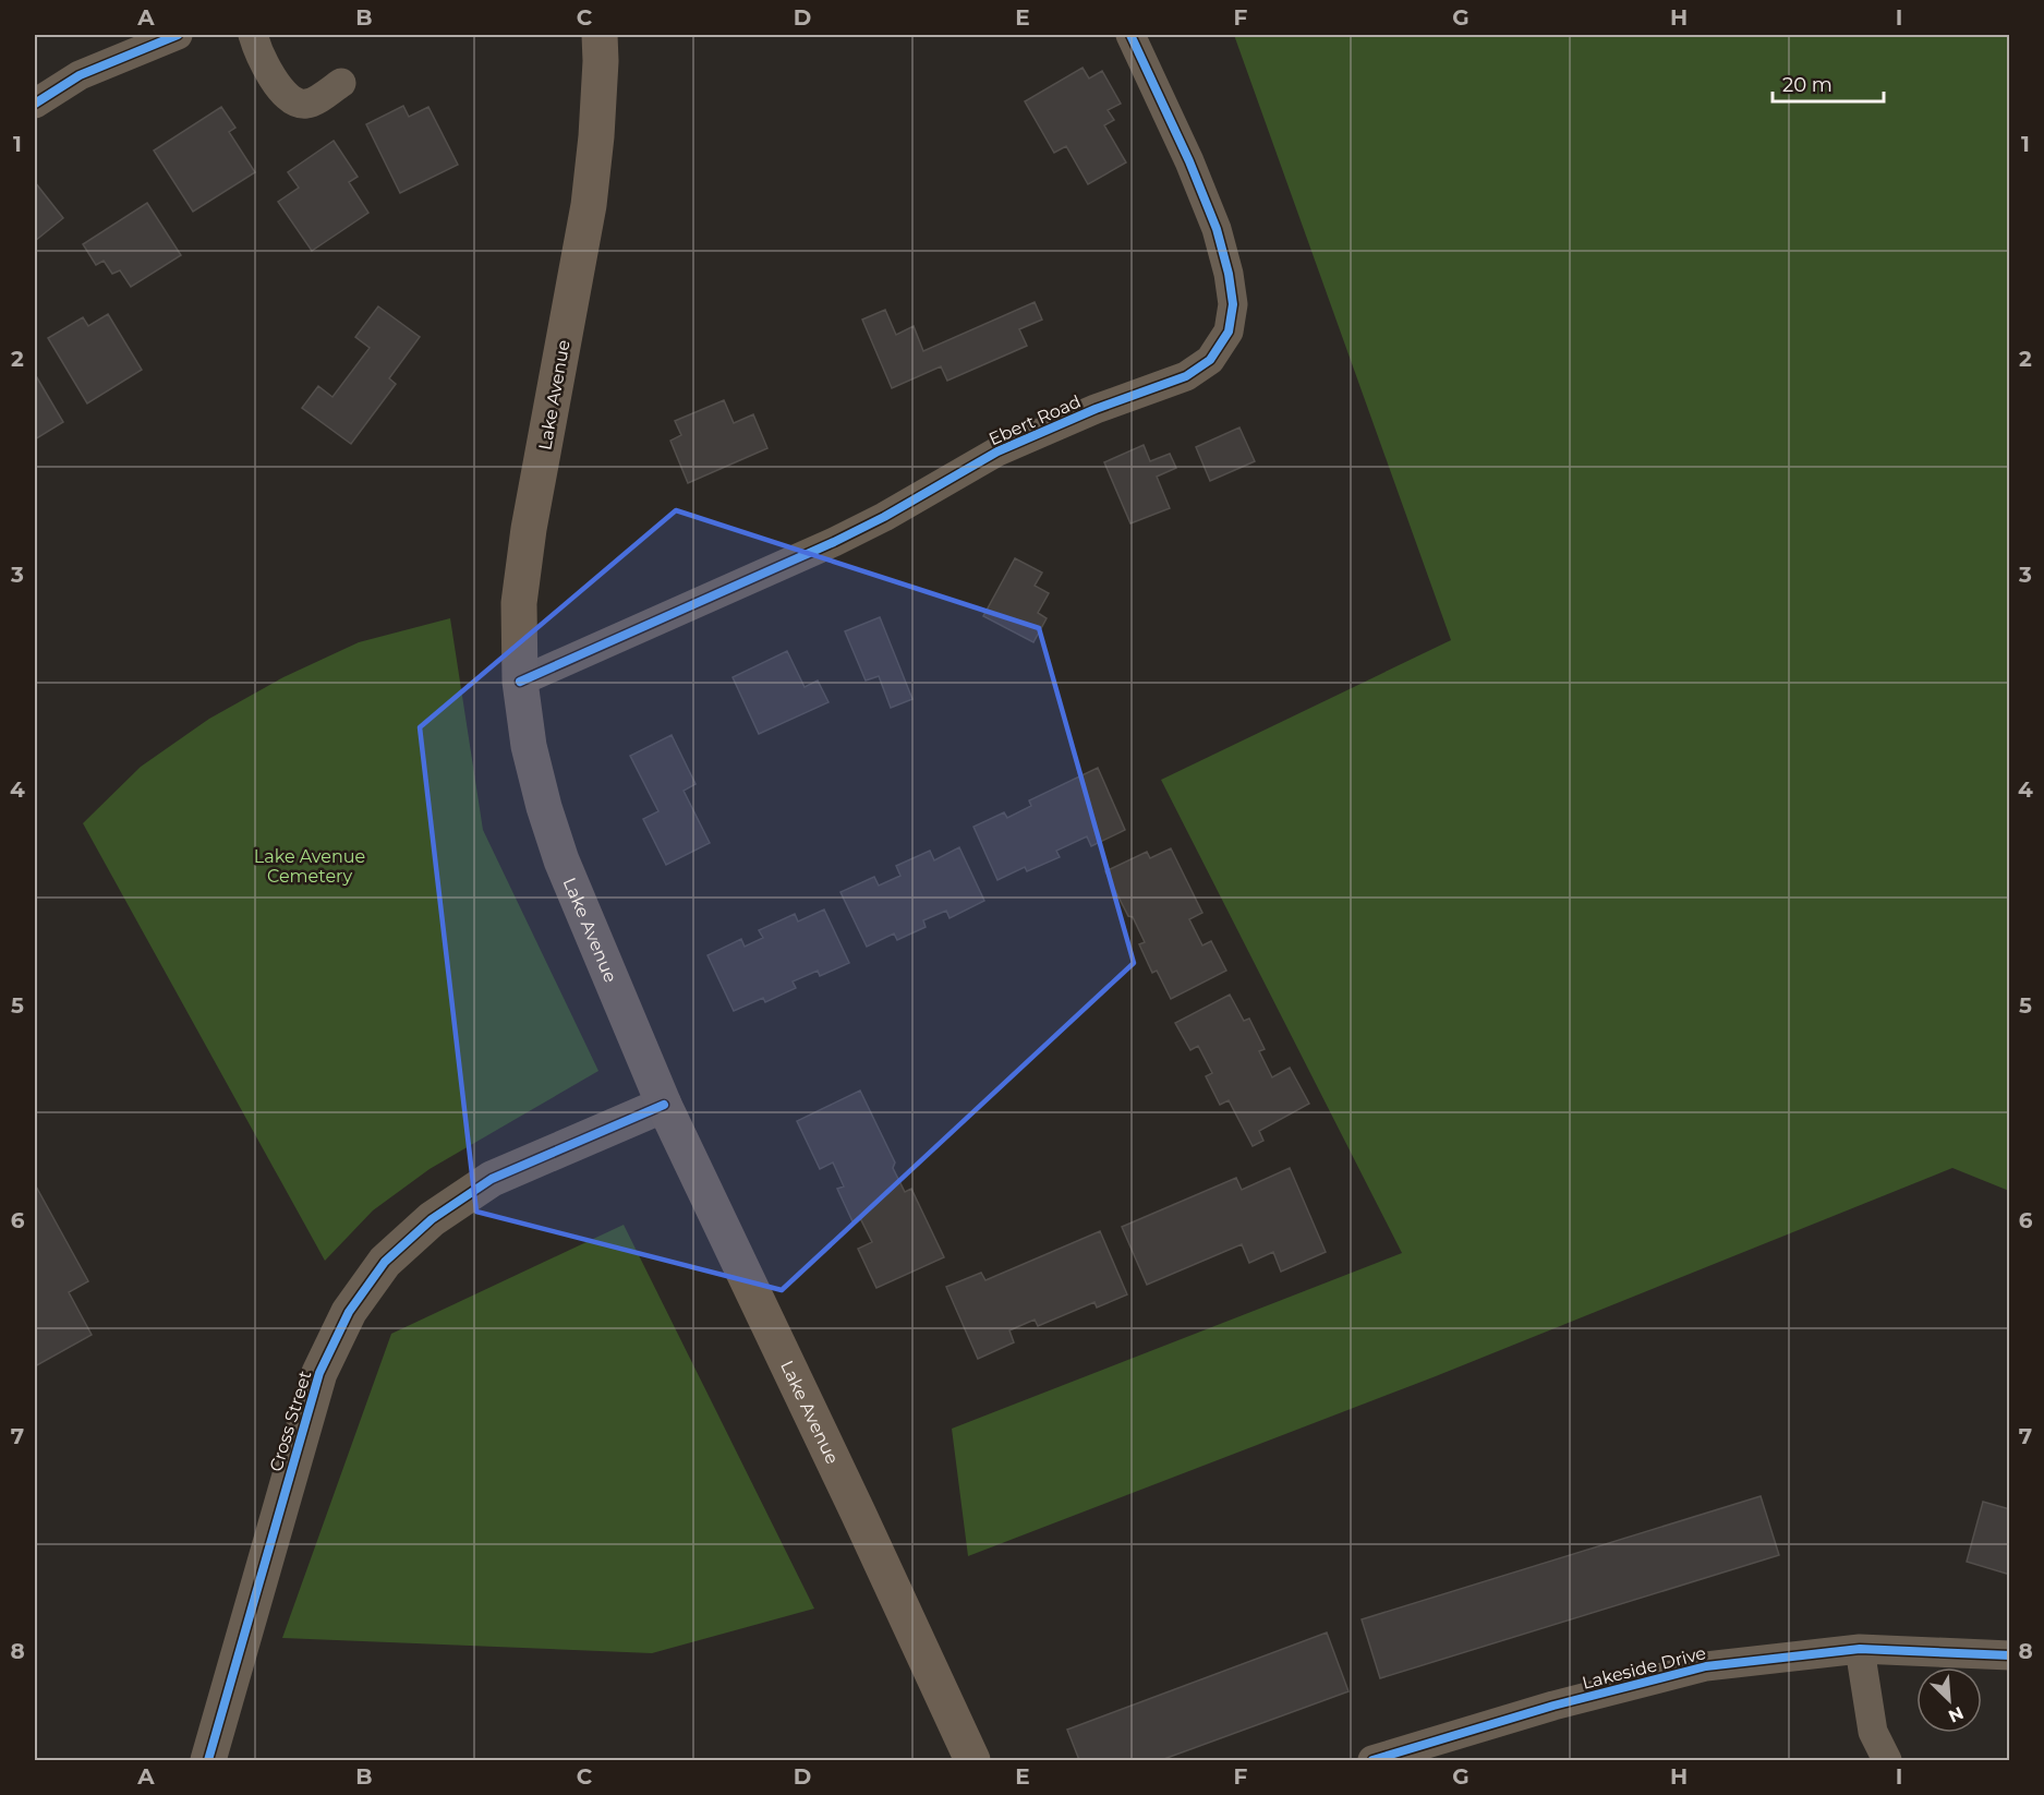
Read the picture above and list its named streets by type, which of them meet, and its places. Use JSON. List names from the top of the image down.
{
  "streets": {
    "main road": ["Lake Avenue"],
    "street": ["Ebert Road", "Cross Street", "Lakeside Drive"]
  },
  "crossings": [
    ["Lake Avenue", "Ebert Road"],
    ["Lake Avenue", "Cross Street"]
  ],
  "parks": ["Lake Avenue Cemetery"],
  "scale_bar": "20 m",
  "north": "bottom right",
  "grid": {
    "columns": [
      "A",
      "B",
      "C",
      "D",
      "E",
      "F",
      "G",
      "H",
      "I"
    ],
    "rows": [
      "1",
      "2",
      "3",
      "4",
      "5",
      "6",
      "7",
      "8"
    ]
  }
}
